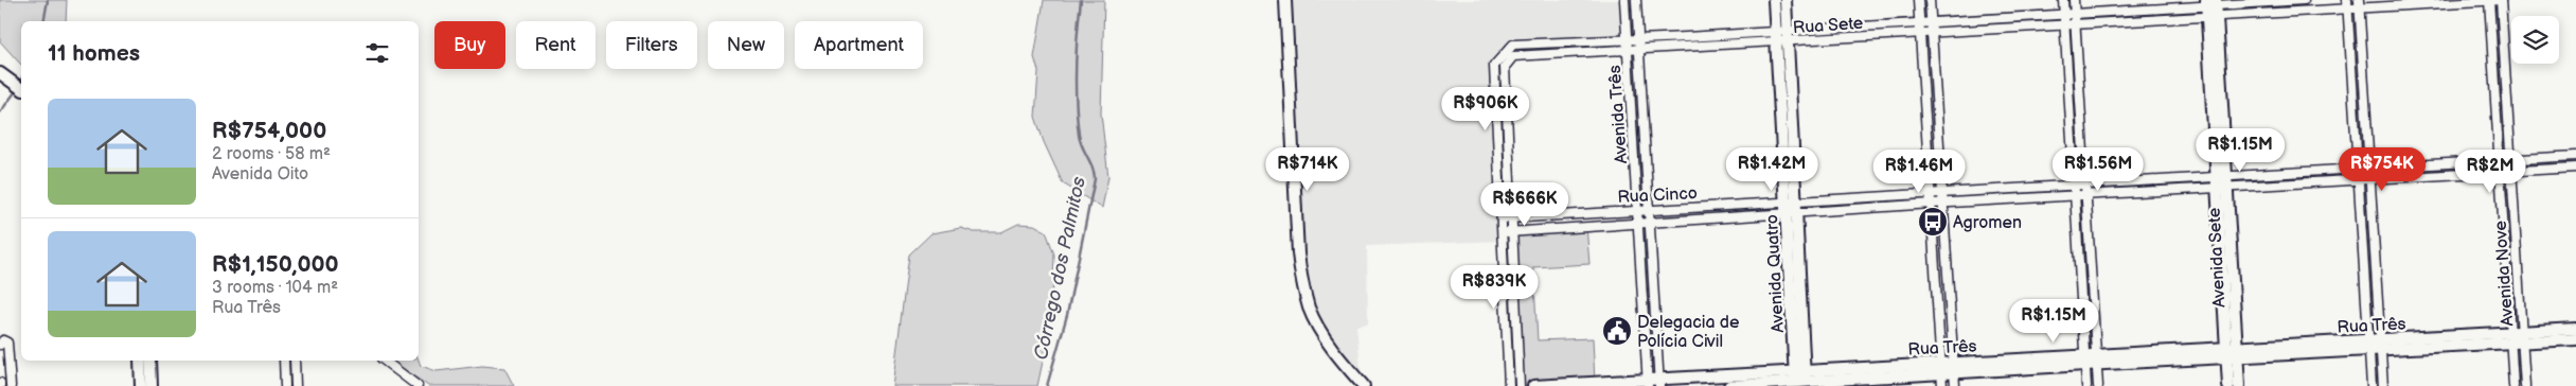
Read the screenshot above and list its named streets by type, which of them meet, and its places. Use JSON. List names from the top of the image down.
{
  "streets": {
    "main road": ["Avenida Sete", "Avenida Quatro", "Rua Três"],
    "street": [
      "Rua Sete",
      "Avenida Três",
      "Rua Cinco",
      "Avenida Nove"
    ]
  },
  "crossings": [
    ["Rua Sete", "Avenida Três"],
    ["Rua Sete", "Avenida Sete"],
    ["Rua Sete", "Avenida Quatro"],
    ["Rua Sete", "Avenida Nove"],
    ["Avenida Três", "Rua Cinco"],
    ["Avenida Três", "Rua Três"],
    ["Rua Cinco", "Avenida Sete"],
    ["Rua Cinco", "Avenida Quatro"],
    ["Rua Cinco", "Avenida Nove"],
    ["Avenida Sete", "Rua Três"],
    ["Avenida Quatro", "Rua Três"],
    ["Avenida Nove", "Rua Três"]
  ],
  "water": ["Córrego dos Palmitos"],
  "places": {
    "bus stop": ["Agromen"],
    "public building": ["Delegacia de Polícia Civil"]
  },
  "page": {
    "chip": [
      "Buy",
      "Rent",
      "Filters",
      "New",
      "Apartment"
    ],
    "heading": "11 homes",
    "list": [
      {
        "name": "R$754,000",
        "note": "2 rooms · 58 m² · Avenida Oito"
      },
      {
        "name": "R$1,150,000",
        "note": "3 rooms · 104 m² · Rua Três"
      }
    ],
    "price": [
      "R$906K",
      "R$1.15M",
      "R$714K",
      "R$1.42M",
      "R$1.56M",
      "R$754K",
      "R$1.46M",
      "R$2M",
      "R$666K",
      "R$839K",
      "R$1.15M"
    ]
  }
}
